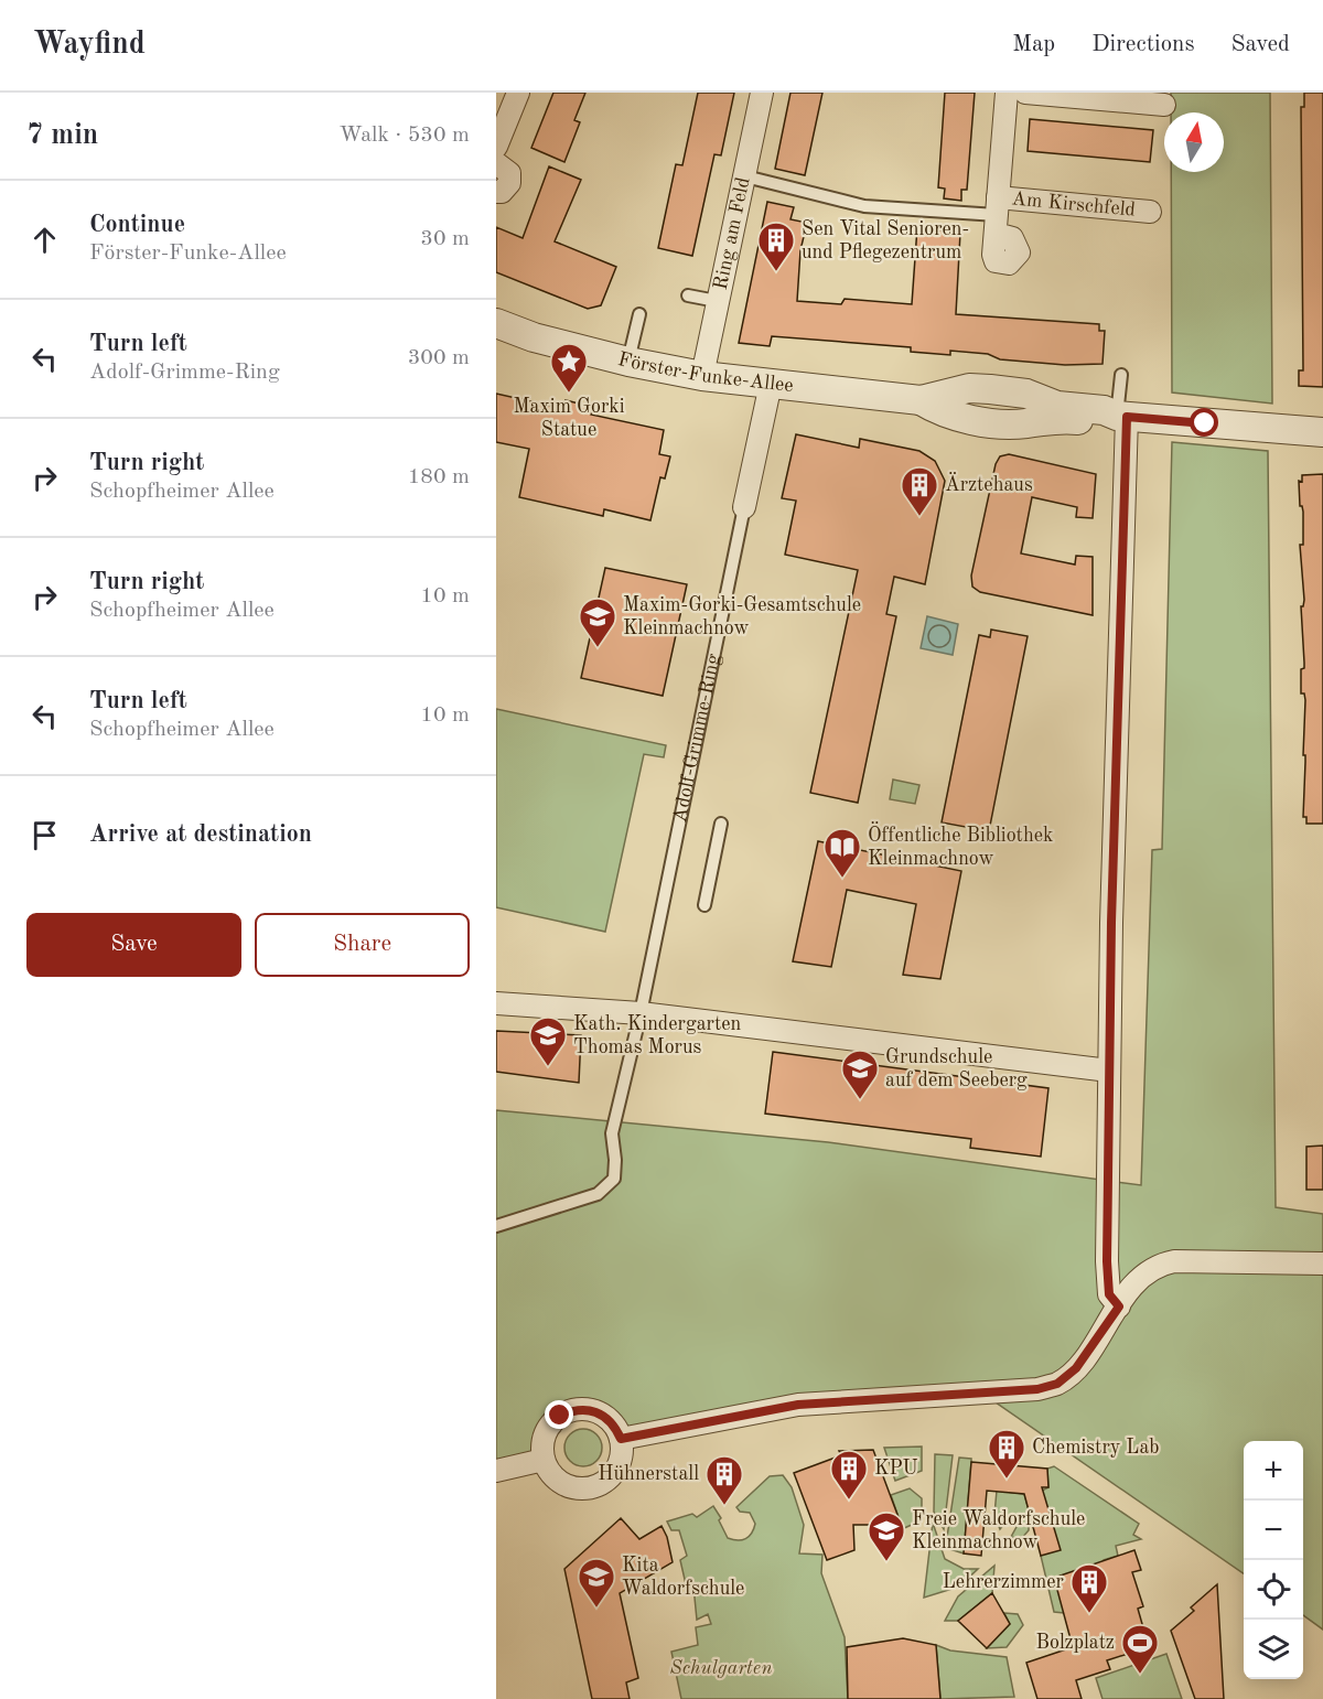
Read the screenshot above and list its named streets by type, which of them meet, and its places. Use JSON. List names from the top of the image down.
{
  "streets": {
    "street": [
      "Am Kirschfeld",
      "Ring am Feld",
      "Förster-Funke-Allee",
      "Adolf-Grimme-Ring"
    ]
  },
  "crossings": [
    ["Ring am Feld", "Förster-Funke-Allee"],
    ["Förster-Funke-Allee", "Adolf-Grimme-Ring"]
  ],
  "parks": ["Schulgarten"],
  "places": {
    "building": [
      "Sen Vital Senioren- und Pflegezentrum",
      "Ärztehaus",
      "Chemistry Lab",
      "KPU",
      "Hühnerstall",
      "Lehrerzimmer"
    ],
    "place": ["Maxim Gorki Statue"],
    "school or university": [
      "Maxim-Gorki-Gesamtschule Kleinmachnow",
      "Kath. Kindergarten Thomas Morus",
      "Grundschule auf dem Seeberg",
      "Freie Waldorfschule Kleinmachnow",
      "Kita Waldorfschule"
    ],
    "library": ["Öffentliche Bibliothek Kleinmachnow"],
    "sports": ["Bolzplatz"]
  },
  "north": "top",
  "page": {
    "header": "Wayfind",
    "nav": ["Map", "Directions", "Saved"],
    "heading": ["7 min", "Walk · 530 m"],
    "list": [
      ["Continue", "Förster-Funke-Allee", "30 m"],
      ["Turn left", "Adolf-Grimme-Ring", "300 m"],
      ["Turn right", "Schopfheimer Allee", "180 m"],
      ["Turn right", "Schopfheimer Allee", "10 m"],
      ["Turn left", "Schopfheimer Allee", "10 m"],
      "Arrive at destination"
    ],
    "buttons": ["Save", "Share"],
    "map_buttons": ["+", "−"]
  }
}
